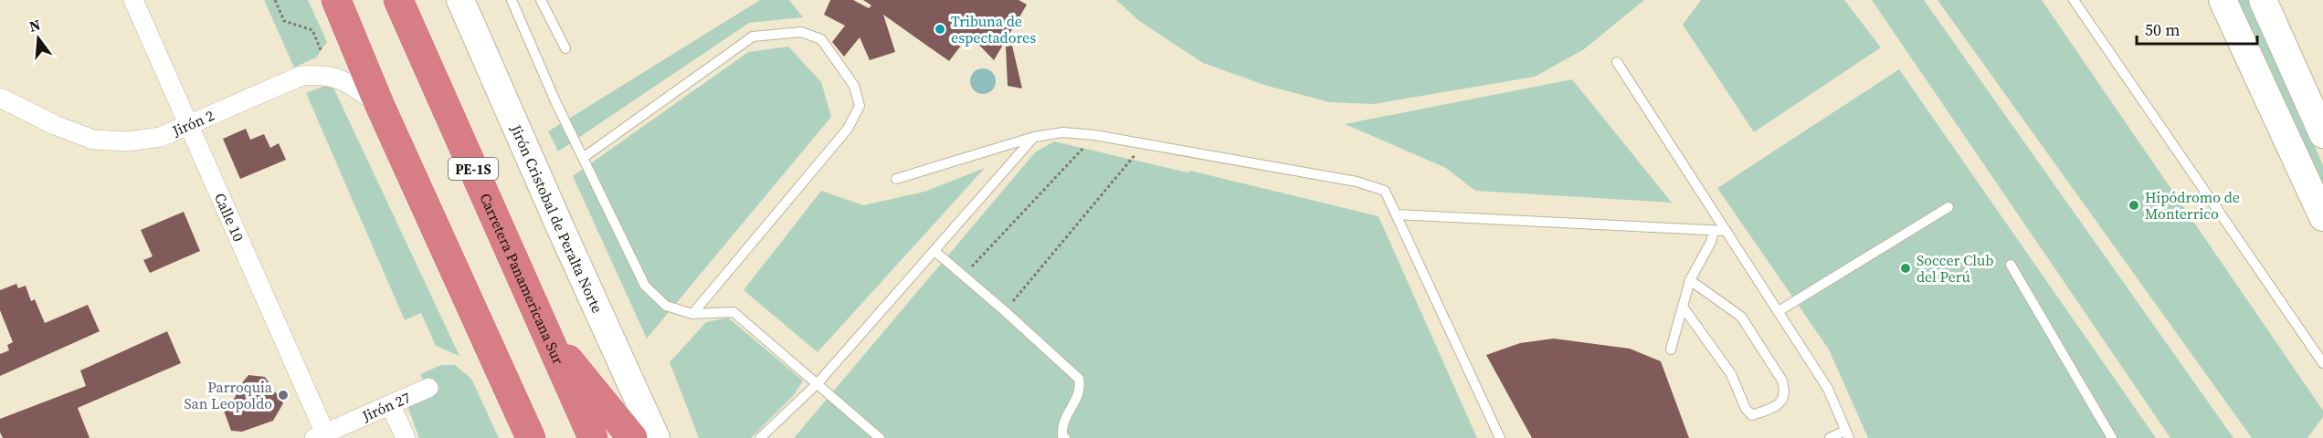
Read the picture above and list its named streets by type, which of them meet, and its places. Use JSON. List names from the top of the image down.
{
  "streets": {
    "highway": ["PE-1S", "Carretera Panamericana Sur"],
    "street": [
      "Jirón 2",
      "Calle 10",
      "Jirón Cristobal de Peralta Norte",
      "Jirón 27"
    ]
  },
  "crossings": [
    ["Jirón 2", "Calle 10"],
    ["Calle 10", "Jirón 27"]
  ],
  "places": [
    "Tribuna de espectadores",
    "Hipódromo de Monterrico",
    "Soccer Club del Perú",
    "Parroquia San Leopoldo"
  ],
  "scale_bar": "50 m",
  "north": "top"
}
